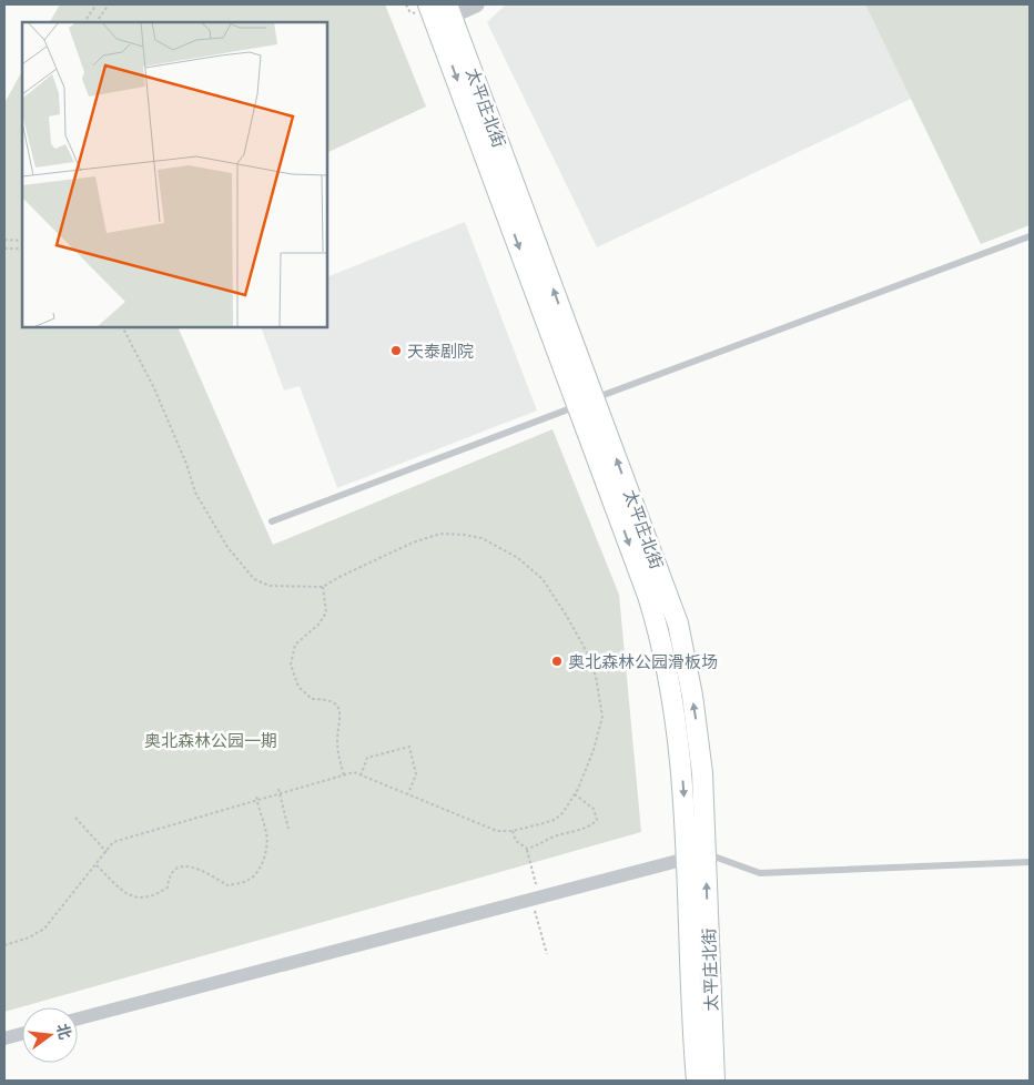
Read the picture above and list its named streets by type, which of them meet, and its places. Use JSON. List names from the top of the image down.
{
  "streets": {
    "main road": ["太平庄北街"]
  },
  "parks": ["奥北森林公园一期"],
  "places": ["天泰剧院", "奥北森林公园滑板场"],
  "north": "right"
}
